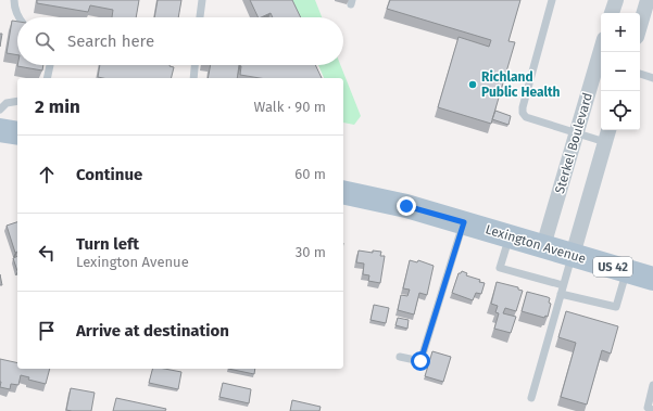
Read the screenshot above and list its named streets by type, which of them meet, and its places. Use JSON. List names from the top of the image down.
{
  "streets": {
    "main road": ["Lexington Avenue", "US 42"],
    "street": ["Sterkel Boulevard"]
  },
  "crossings": [
    ["Sterkel Boulevard", "Lexington Avenue"]
  ],
  "places": ["Richland Public Health"],
  "page": {
    "map_buttons": ["+", "−"],
    "search": "Search here",
    "heading": ["2 min", "Walk · 90 m"],
    "list": [
      ["Continue", "60 m"],
      ["Turn left", "Lexington Avenue", "30 m"],
      "Arrive at destination"
    ]
  }
}
